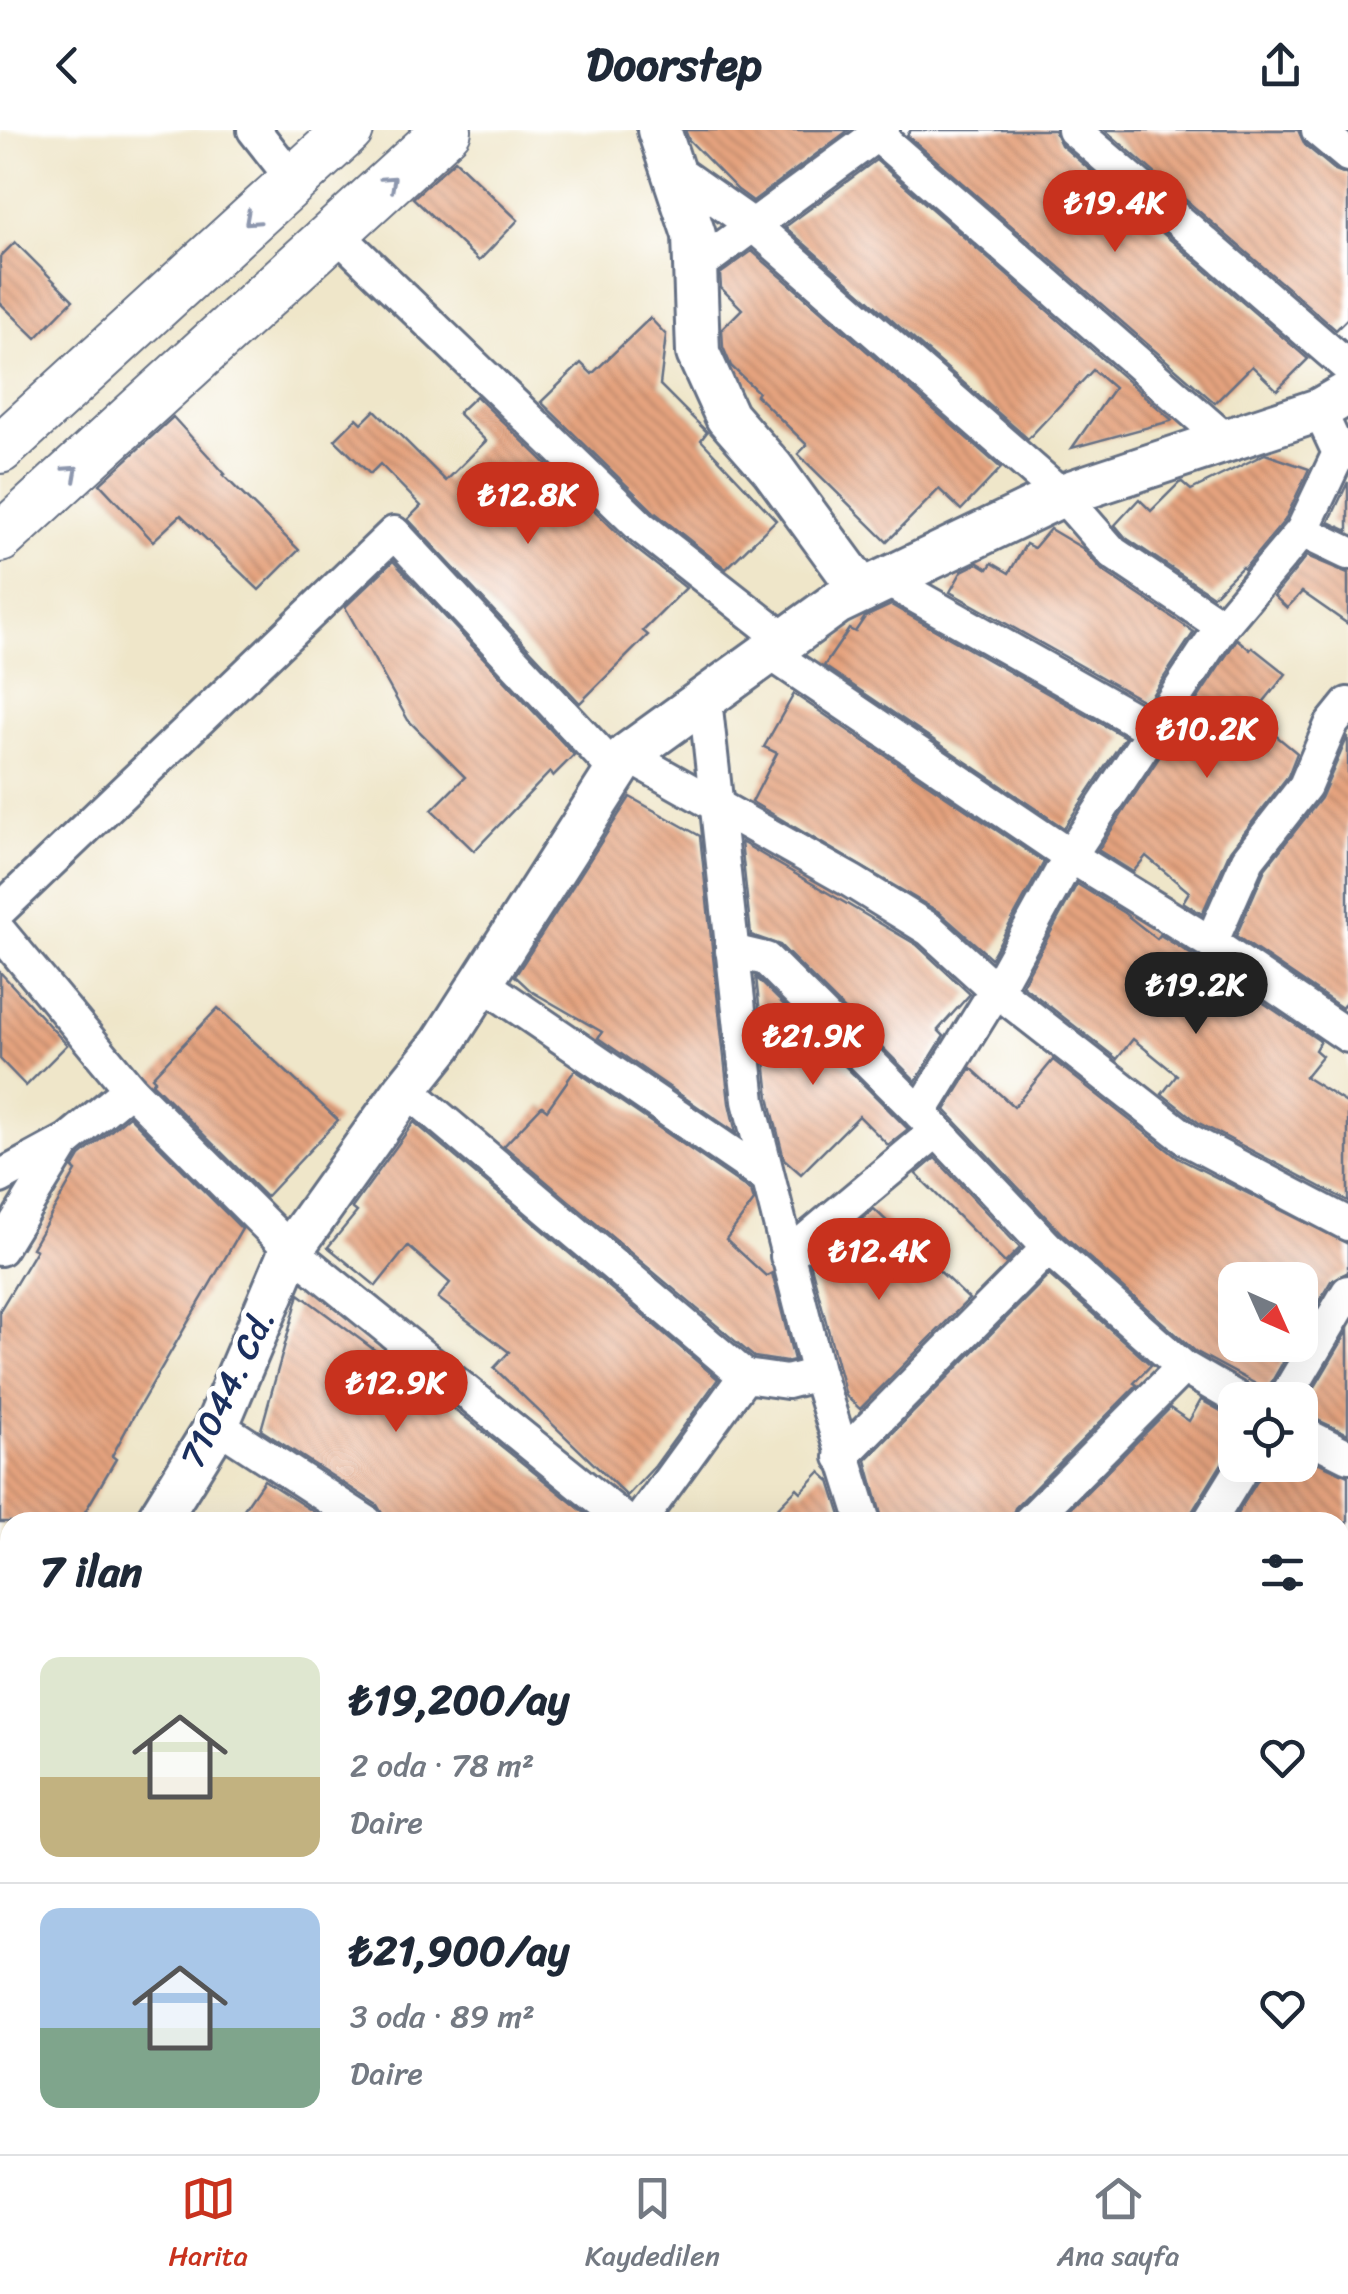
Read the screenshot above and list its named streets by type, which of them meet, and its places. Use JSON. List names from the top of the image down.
{
  "streets": {
    "street": ["71044. Cd."]
  },
  "north": "bottom right",
  "page": {
    "header": "Doorstep",
    "price": [
      "₺19.4K",
      "₺12.8K",
      "₺10.2K",
      "₺19.2K",
      "₺21.9K",
      "₺12.4K",
      "₺12.9K"
    ],
    "heading": "7 ilan",
    "list": [
      {
        "name": "₺19,200/ay",
        "note": "2 oda · 78 m² · Daire"
      },
      {
        "name": "₺21,900/ay",
        "note": "3 oda · 89 m² · Daire"
      }
    ],
    "tabs": ["Harita", "Kaydedilen", "Ana sayfa"]
  }
}
